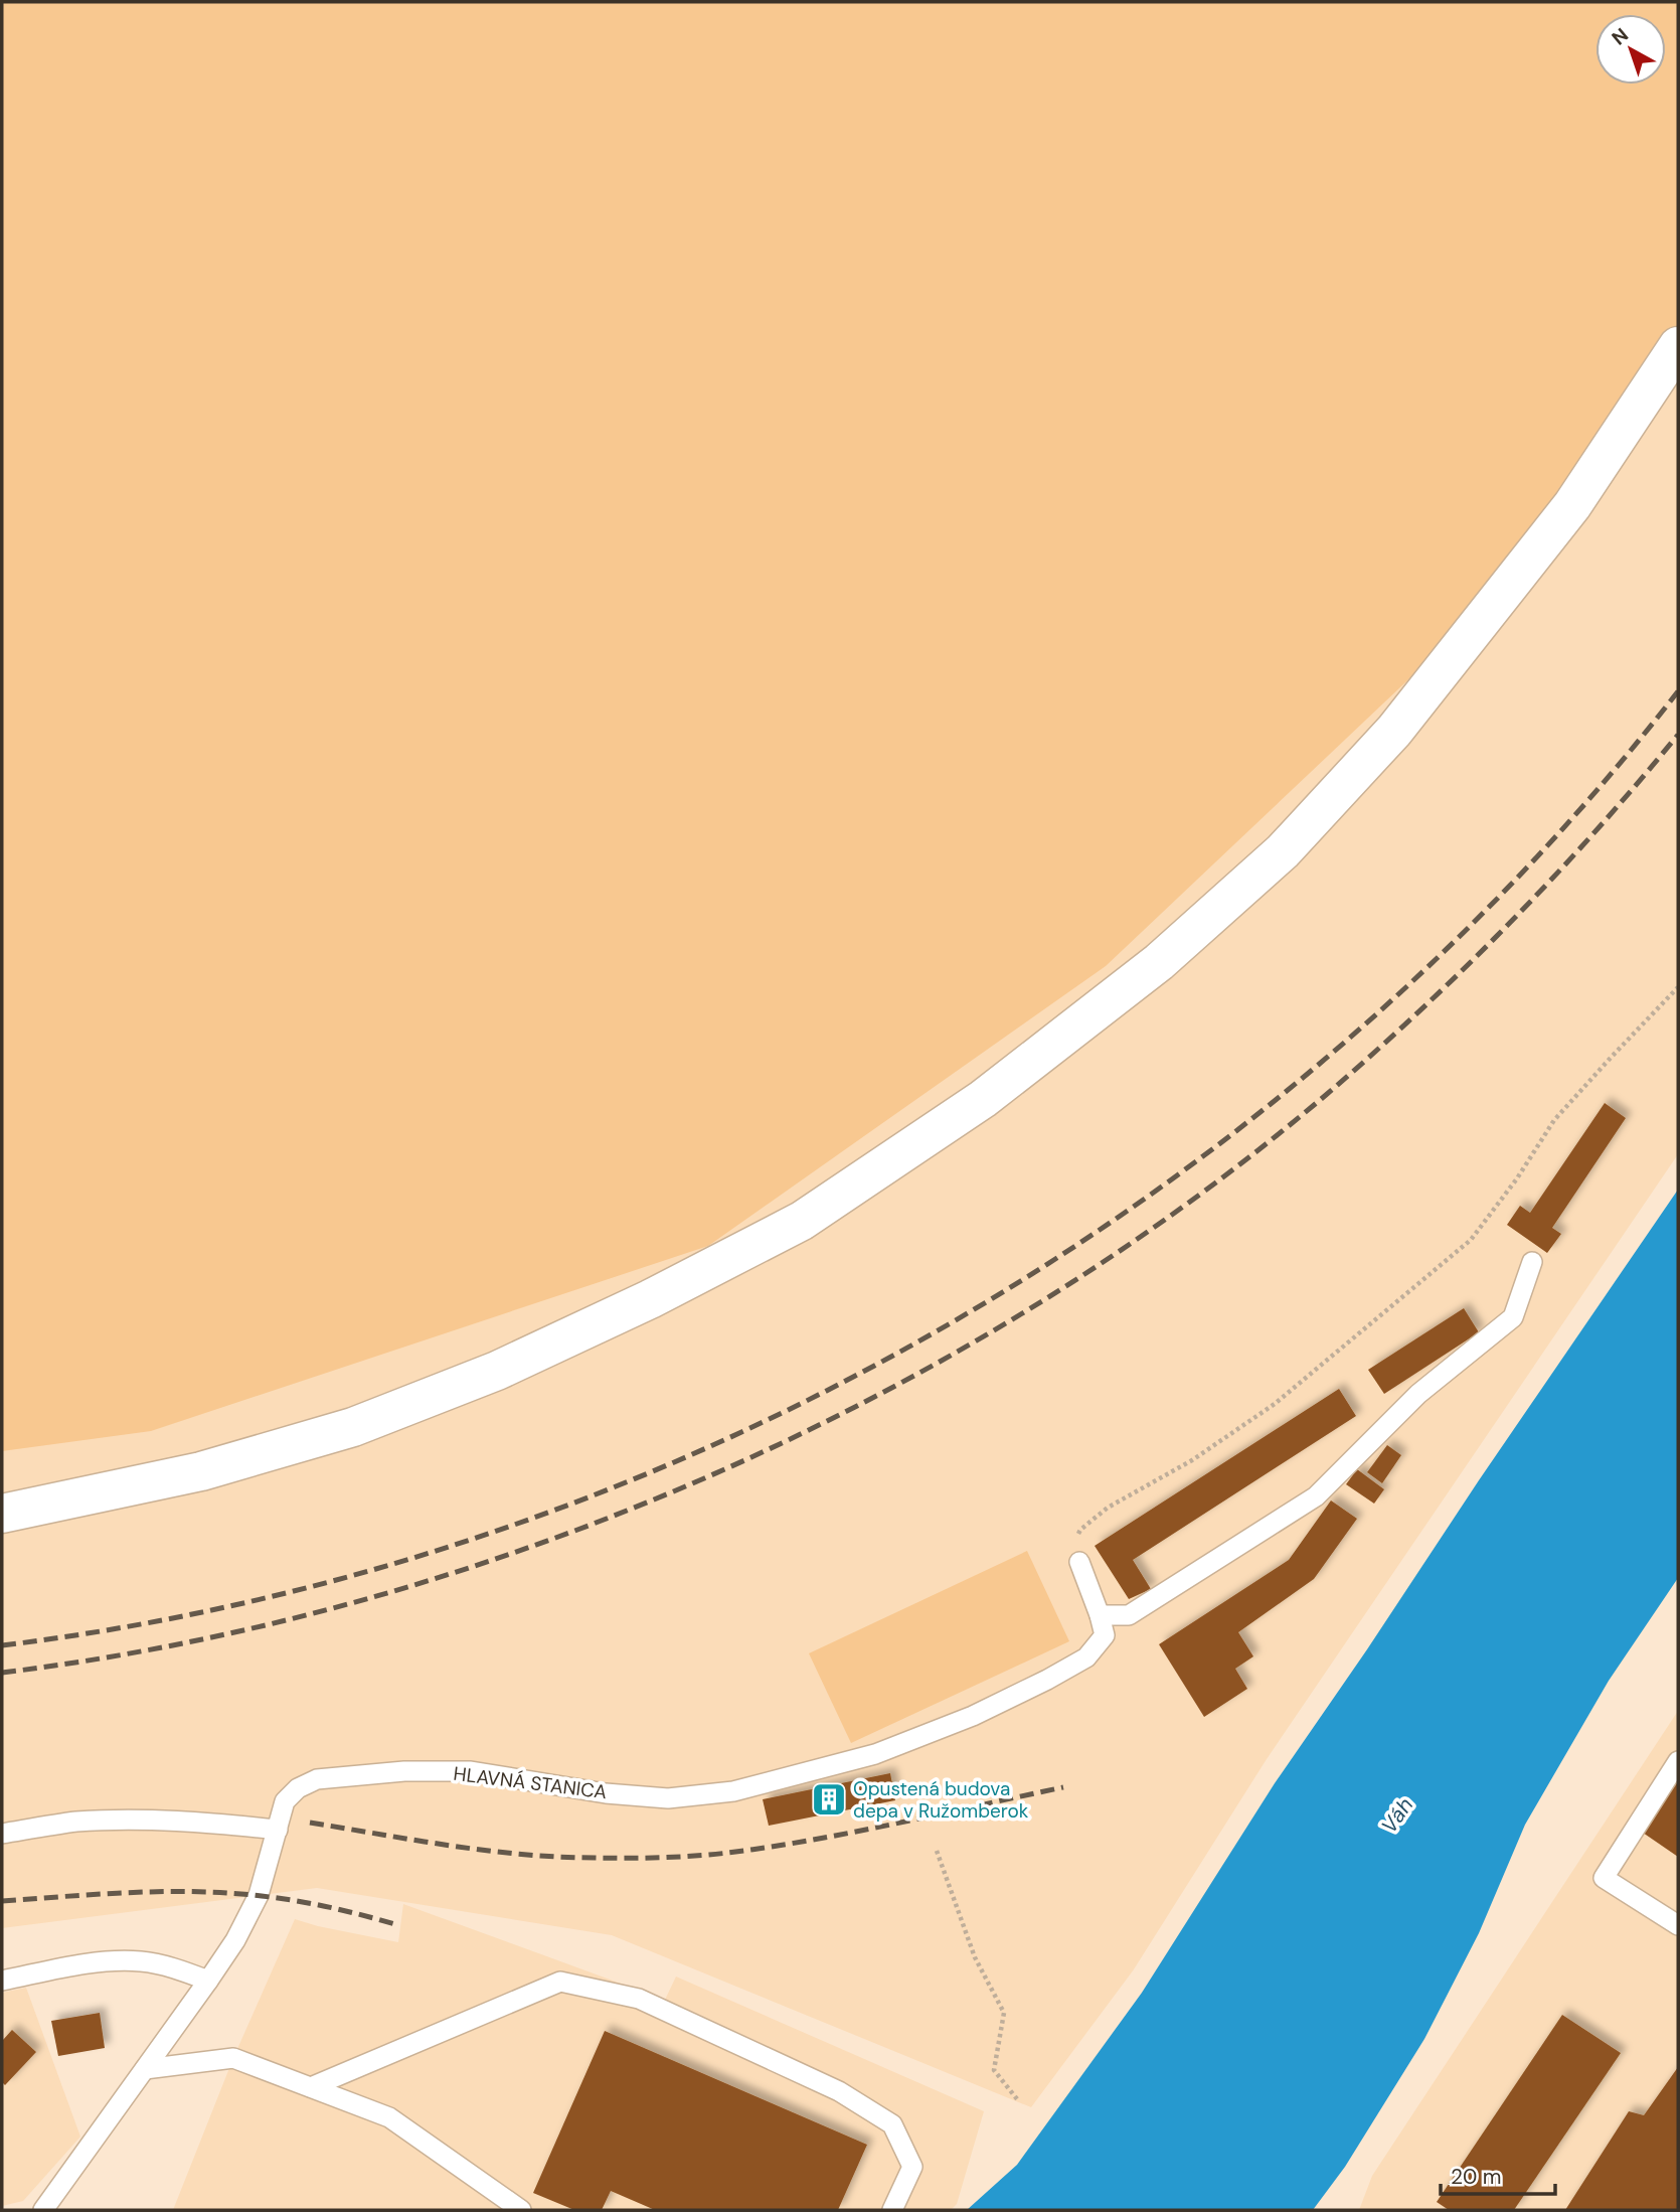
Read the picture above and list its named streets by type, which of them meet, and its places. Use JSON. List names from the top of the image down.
{
  "streets": {
    "lane": ["HLAVNÁ STANICA"]
  },
  "water": ["Váh"],
  "places": {
    "building": ["Opustená budova depa v Ružomberok"]
  },
  "scale_bar": "20 m",
  "north": "top left"
}
